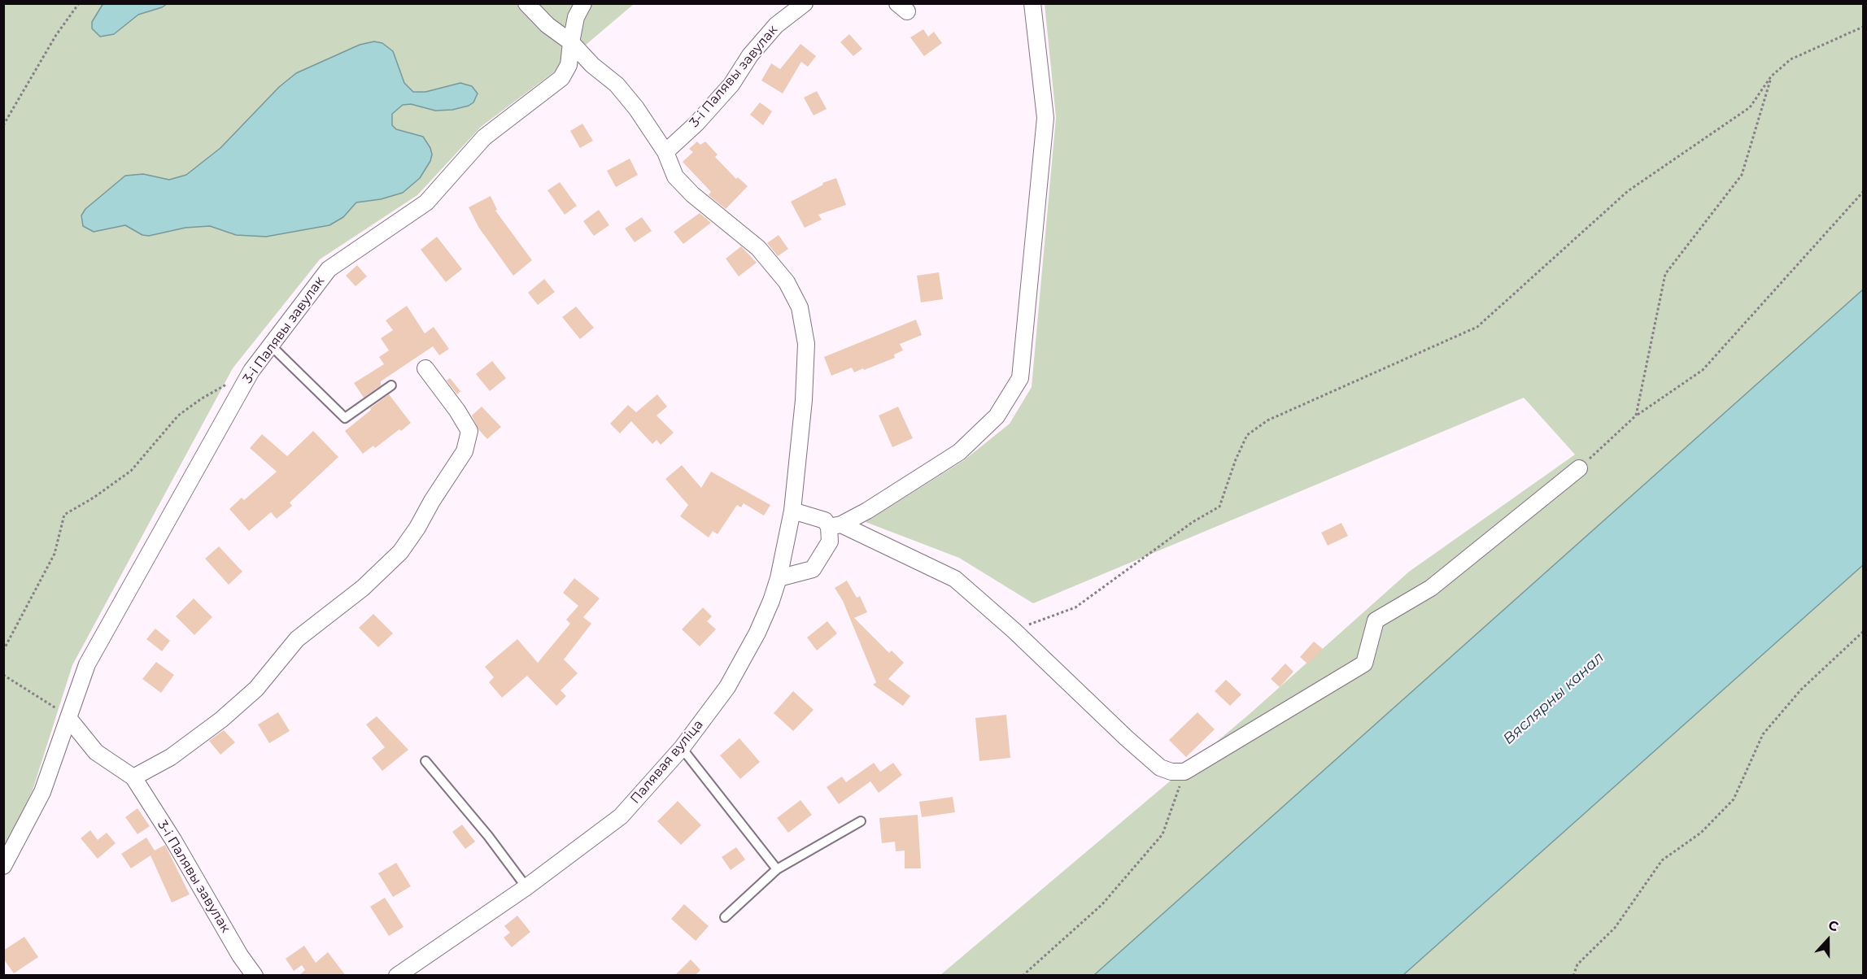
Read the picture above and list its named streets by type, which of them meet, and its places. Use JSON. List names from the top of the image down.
{
  "streets": {
    "street": ["3-і Палявы завулак", "Палявая вуліца"]
  },
  "crossings": [
    ["3-і Палявы завулак", "Палявая вуліца"]
  ],
  "water": ["Вяслярны канал"],
  "north": "top"
}
